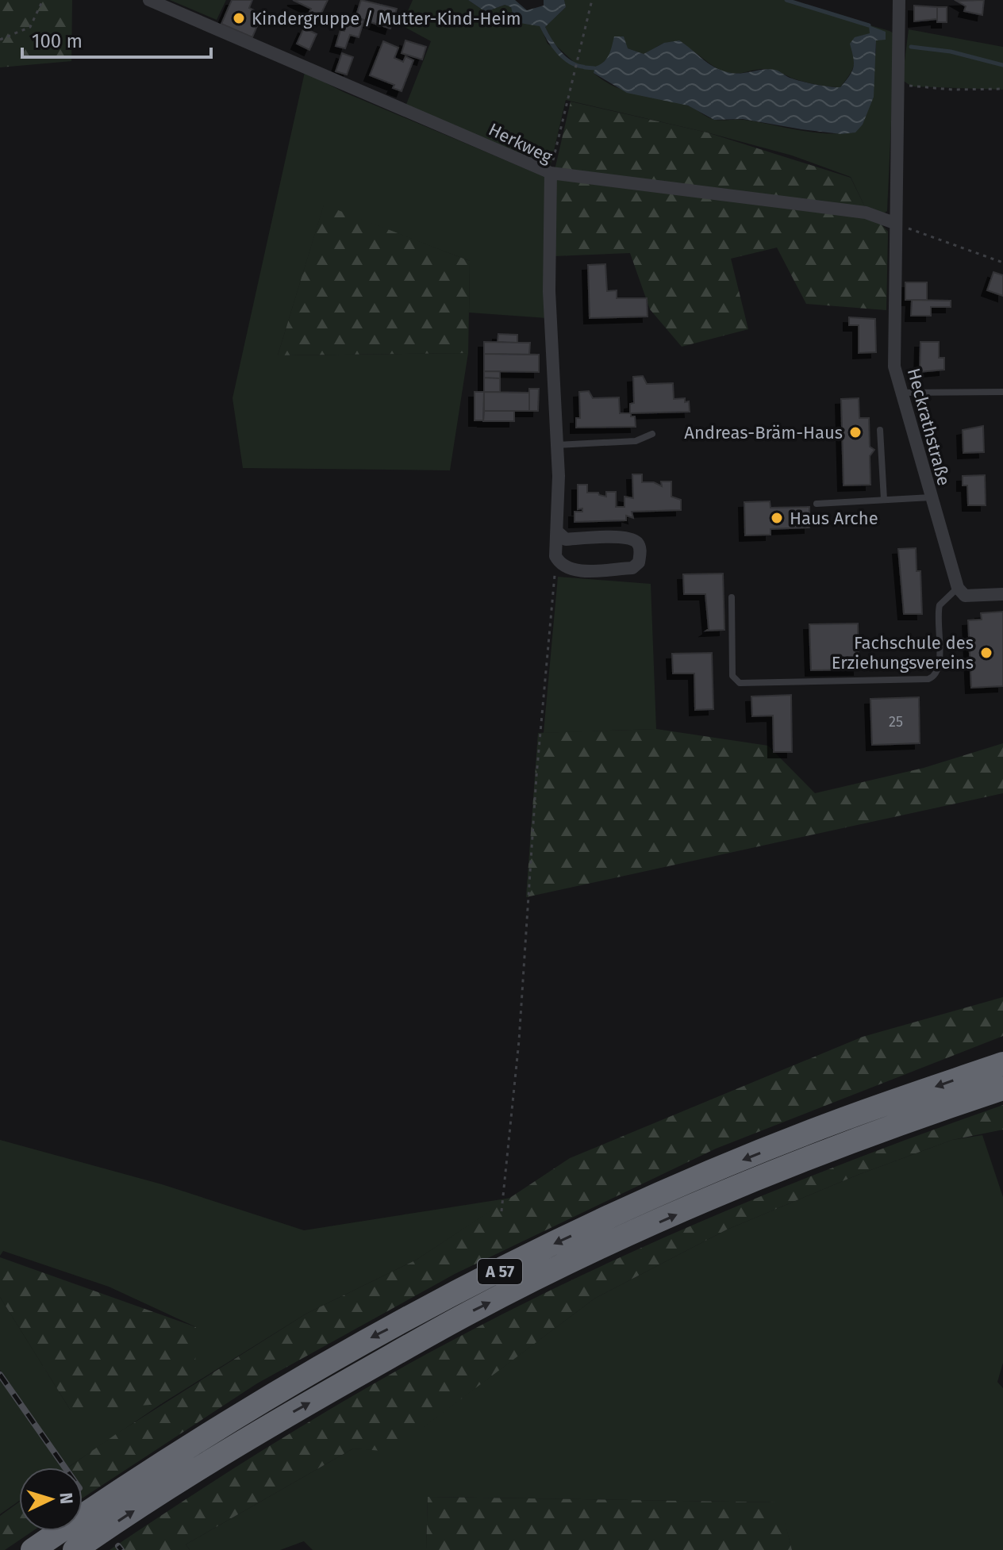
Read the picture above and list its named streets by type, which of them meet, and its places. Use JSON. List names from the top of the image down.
{
  "streets": {
    "highway": ["A 57"],
    "street": ["Herkweg", "Heckrathstraße"]
  },
  "places": [
    "Kindergruppe / Mutter-Kind-Heim",
    "Andreas-Bräm-Haus",
    "Haus Arche",
    "Fachschule des Erziehungsvereins"
  ],
  "house_numbers": ["25"],
  "scale_bar": "100 m",
  "north": "right"
}
